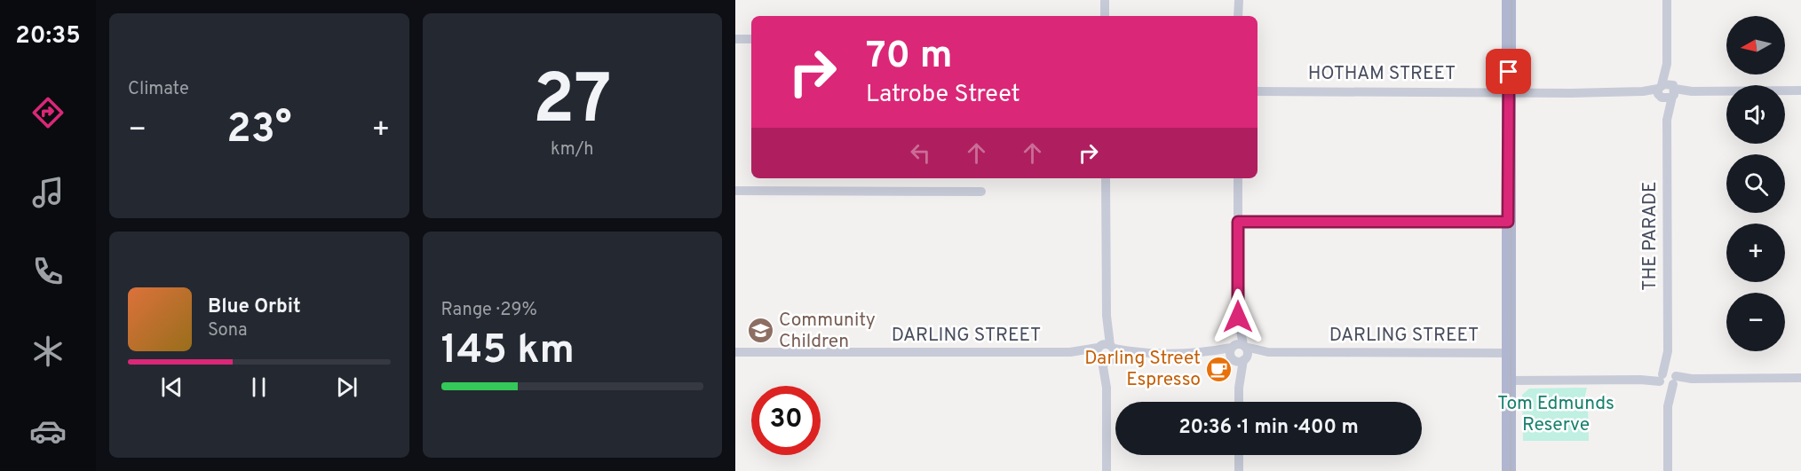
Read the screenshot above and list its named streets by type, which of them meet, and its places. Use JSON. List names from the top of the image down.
{
  "streets": {
    "street": ["HOTHAM STREET", "THE PARADE", "DARLING STREET"]
  },
  "crossings": [
    ["HOTHAM STREET", "THE PARADE"]
  ],
  "parks": ["Tom Edmunds Reserve"],
  "places": {
    "school or university": ["Community Children"],
    "cafe": ["Darling Street Espresso"]
  },
  "north": "left",
  "page": {
    "tabs": "20:35",
    "tile": [
      "Climate",
      ["27", "km/h"],
      ["Range · 29%", "145 km"]
    ],
    "map_buttons": ["+", "−"],
    "turn": ["70 m", "Latrobe Street"],
    "heat": ["−", "23°", "+"],
    "song": ["Blue Orbit", "Sona"],
    "limit": "30",
    "trip": "20:36 · 1 min · 400 m"
  }
}
